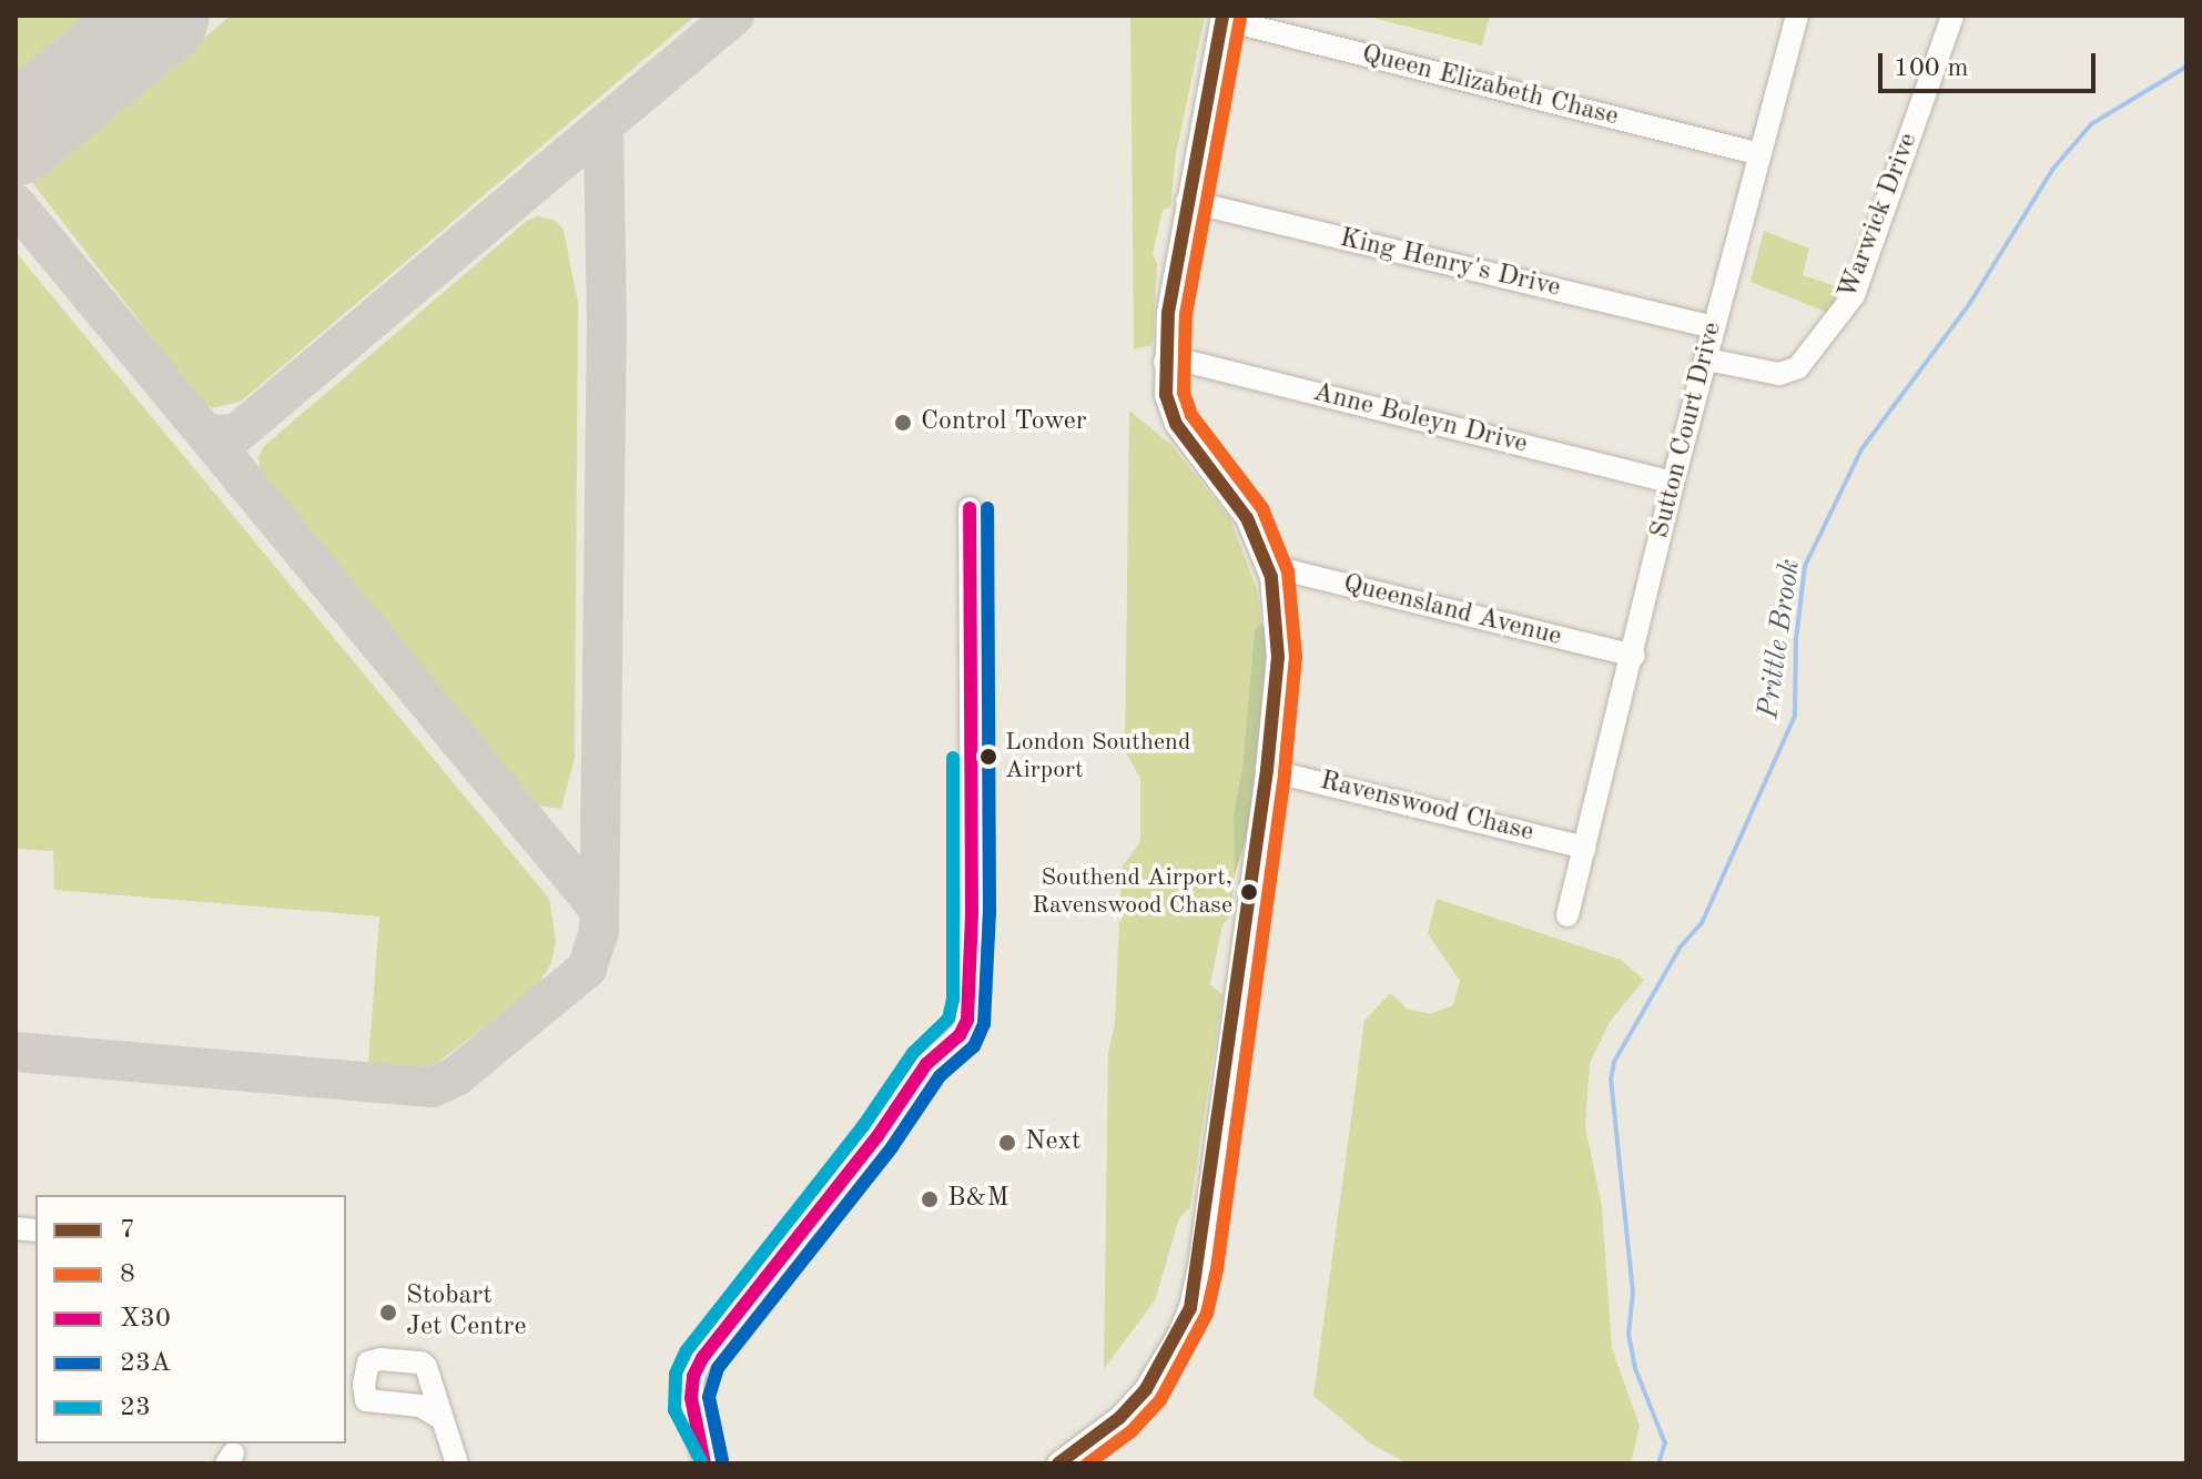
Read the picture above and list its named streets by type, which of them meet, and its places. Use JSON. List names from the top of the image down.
{
  "streets": {
    "street": [
      "Queen Elizabeth Chase",
      "Warwick Drive",
      "King Henry's Drive",
      "Anne Boleyn Drive",
      "Sutton Court Drive",
      "Queensland Avenue",
      "Ravenswood Chase"
    ]
  },
  "crossings": [
    ["Queen Elizabeth Chase", "Sutton Court Drive"],
    ["Warwick Drive", "Sutton Court Drive"],
    ["King Henry's Drive", "Sutton Court Drive"],
    ["Anne Boleyn Drive", "Sutton Court Drive"],
    ["Sutton Court Drive", "Queensland Avenue"],
    ["Sutton Court Drive", "Ravenswood Chase"]
  ],
  "water": ["Prittle Brook"],
  "places": [
    "Control Tower",
    "London Southend Airport",
    "Southend Airport, Ravenswood Chase",
    "Next",
    "B&M",
    "Stobart Jet Centre"
  ],
  "lines": [
    "transit line 7",
    "transit line 8",
    "transit line X30",
    "transit line 23A",
    "transit line 23"
  ],
  "legend": [
    "7",
    "8",
    "X30",
    "23A",
    "23"
  ],
  "scale_bar": "100 m"
}
